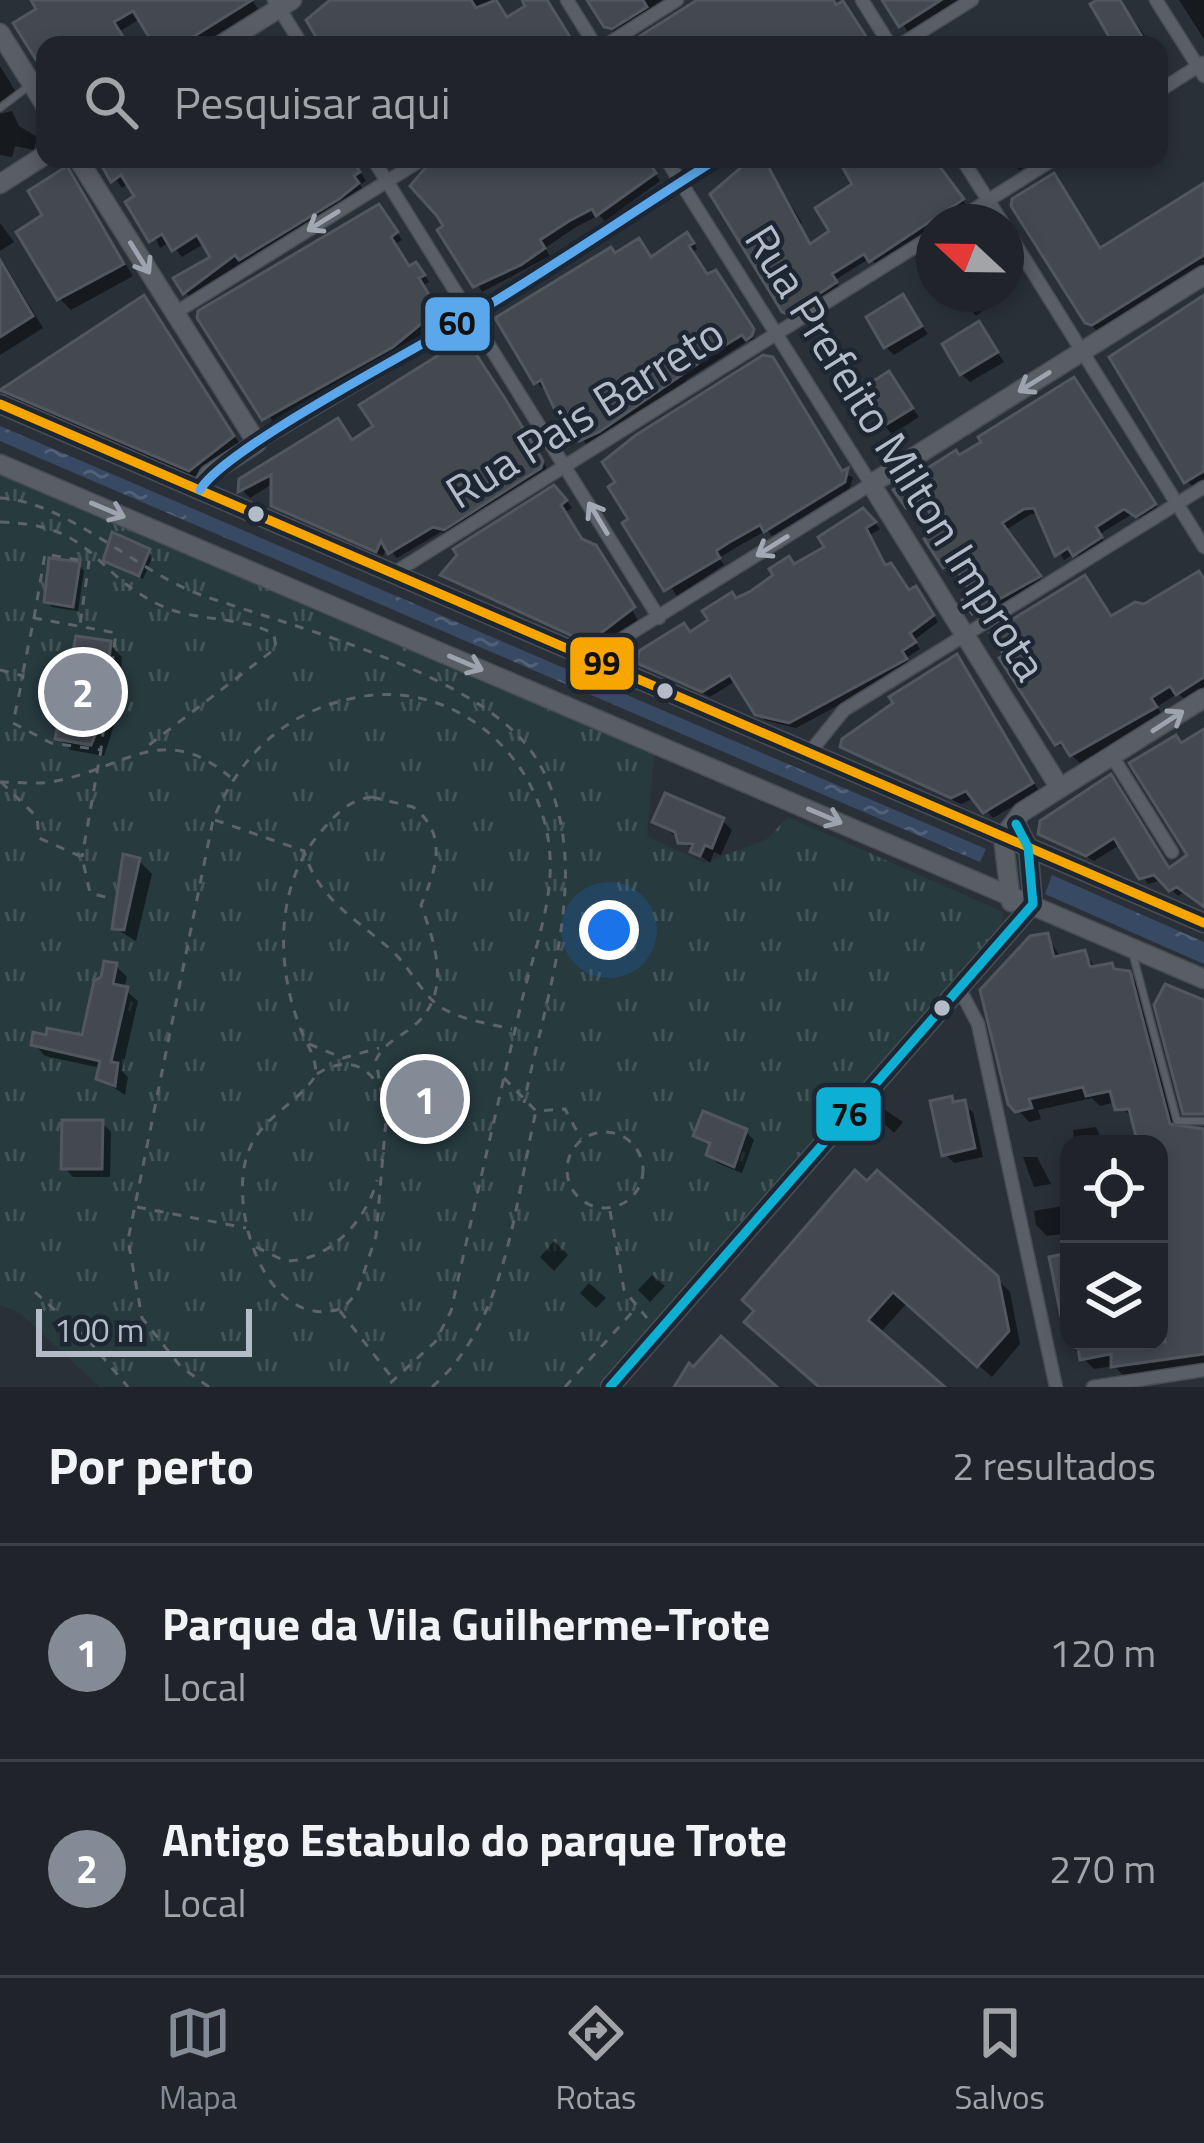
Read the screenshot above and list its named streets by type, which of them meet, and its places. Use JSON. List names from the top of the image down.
{
  "streets": {
    "main road": ["Rua Prefeito Milton Improta"],
    "street": ["Rua Pais Barreto"]
  },
  "crossings": [
    ["Rua Pais Barreto", "Rua Prefeito Milton Improta"]
  ],
  "lines": ["transit line 60", "transit line 99", "transit line 76"],
  "scale_bar": "100 m",
  "north": "left",
  "page": {
    "search": "Pesquisar aqui",
    "pins": ["2", "1"],
    "scale": "100 m",
    "heading": ["Por perto", "2 resultados"],
    "list": [
      {
        "mark": "1",
        "name": "Parque da Vila Guilherme-Trote",
        "note": "Local",
        "value": "120 m"
      },
      {
        "mark": "2",
        "name": "Antigo Estabulo do parque Trote",
        "note": "Local",
        "value": "270 m"
      }
    ],
    "nav": ["Mapa", "Rotas", "Salvos"]
  }
}
